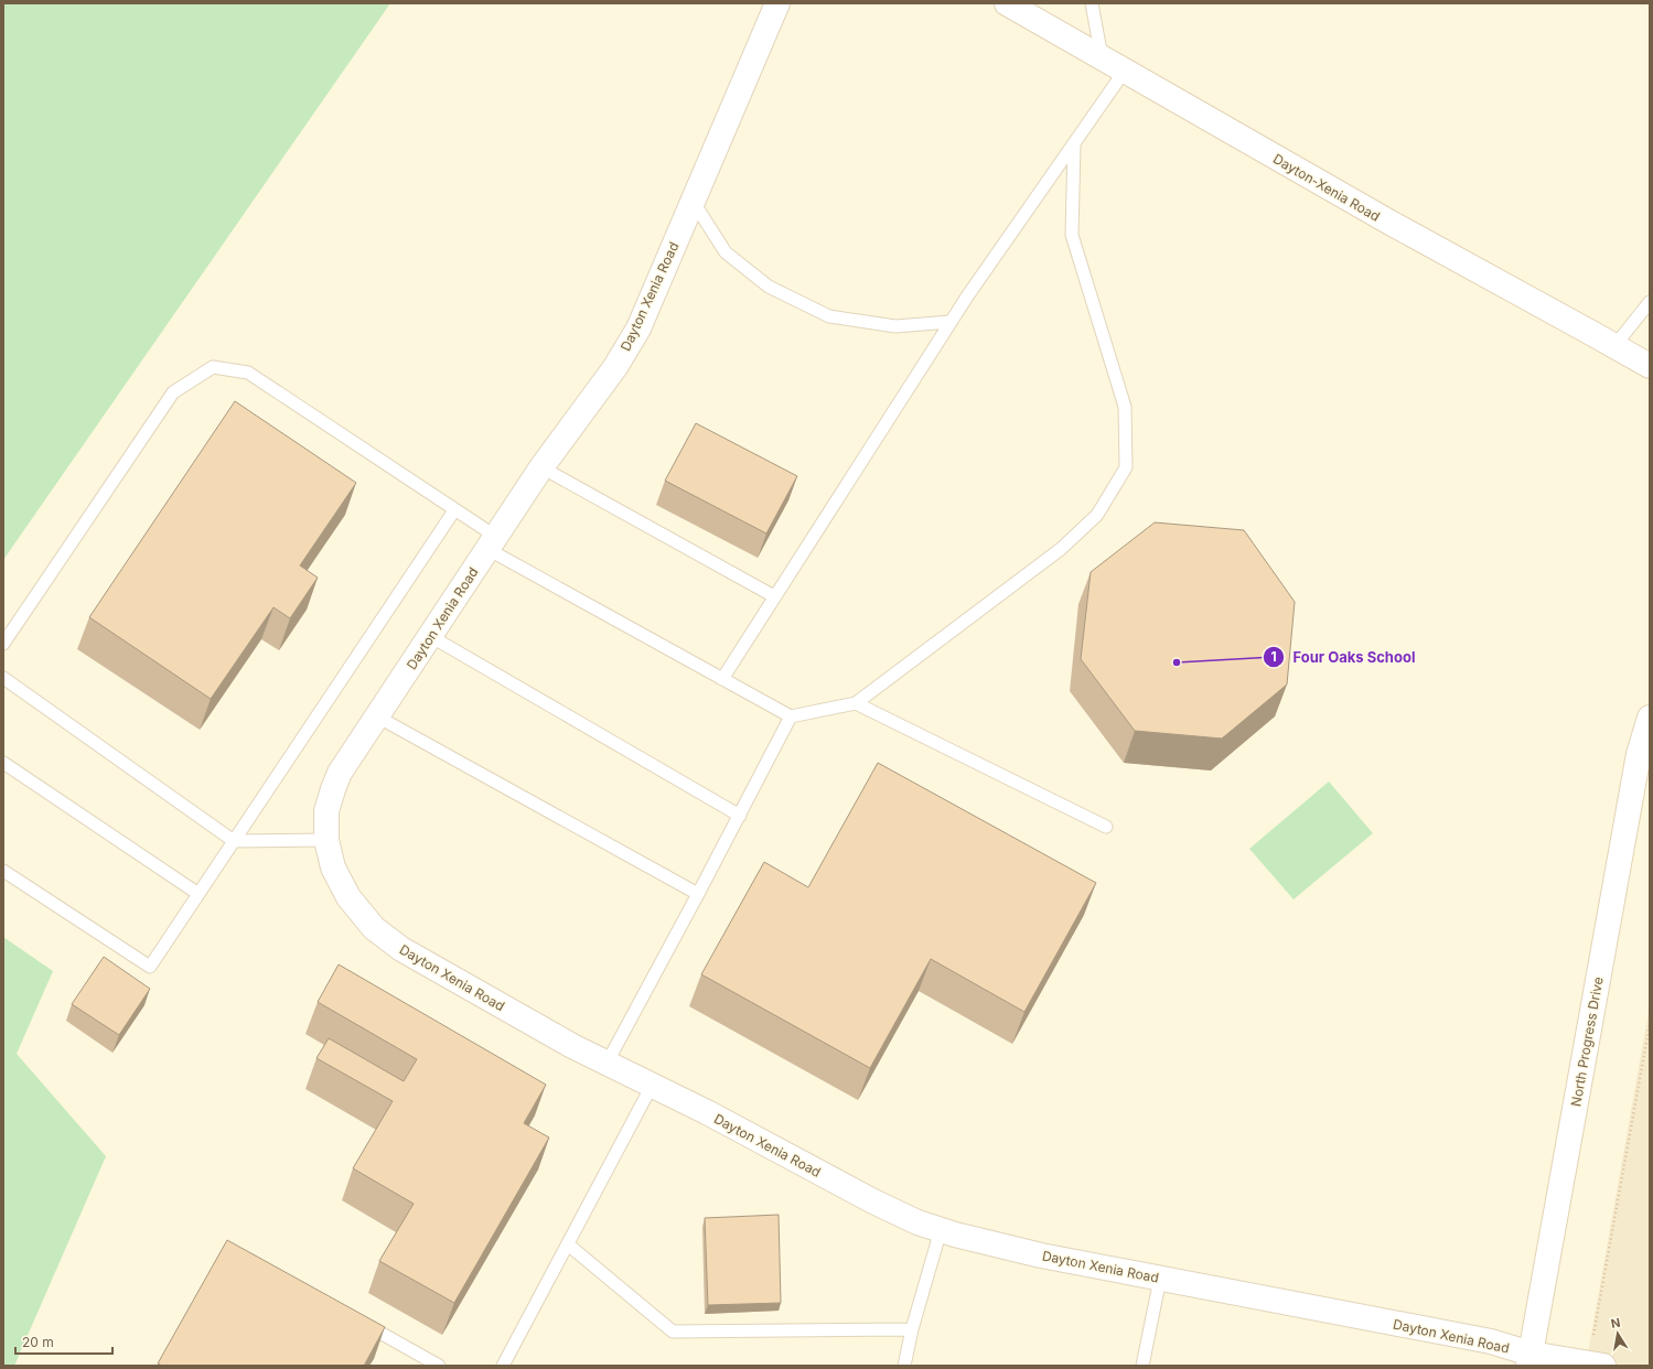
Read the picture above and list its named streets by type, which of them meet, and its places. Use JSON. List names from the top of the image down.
{
  "streets": {
    "street": ["Dayton-Xenia Road", "Dayton Xenia Road", "North Progress Drive"]
  },
  "crossings": [
    ["Dayton Xenia Road", "North Progress Drive"]
  ],
  "places": ["Four Oaks School"],
  "scale_bar": "20 m",
  "north": "top"
}
